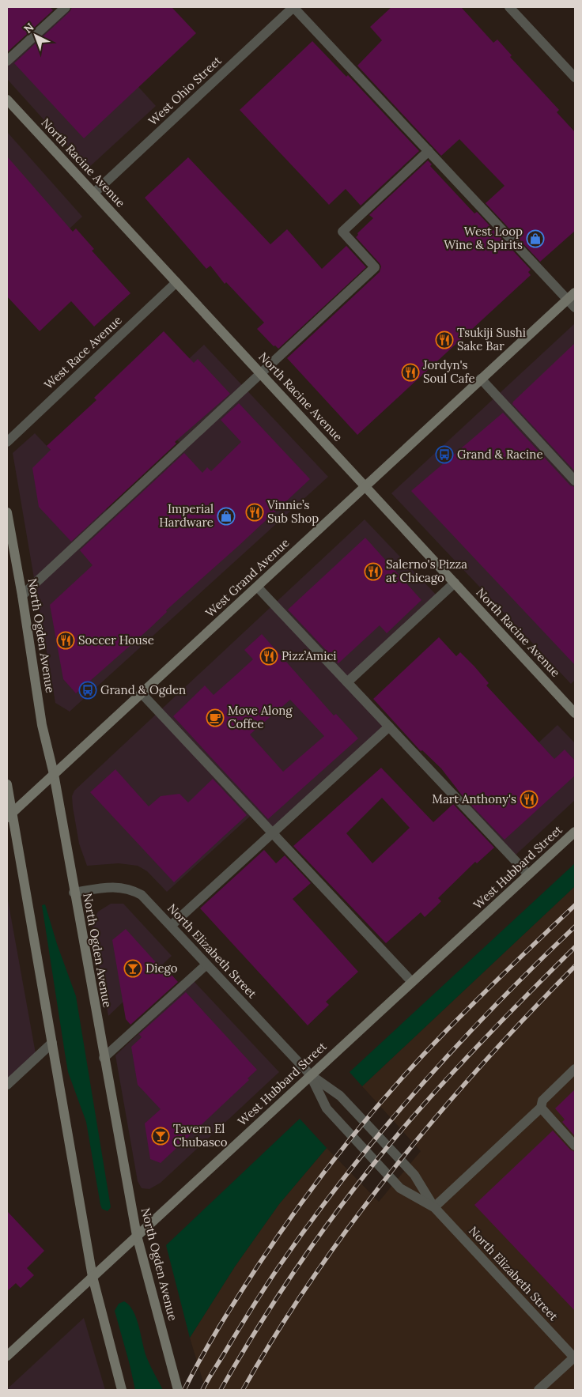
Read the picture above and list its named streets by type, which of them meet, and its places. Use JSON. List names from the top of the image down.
{
  "streets": {
    "main road": [
      "North Racine Avenue",
      "West Grand Avenue",
      "North Ogden Avenue",
      "West Hubbard Street"
    ],
    "street": ["West Ohio Street", "West Race Avenue", "North Elizabeth Street"]
  },
  "crossings": [
    ["West Ohio Street", "North Racine Avenue"],
    ["North Racine Avenue", "West Race Avenue"],
    ["North Racine Avenue", "West Grand Avenue"],
    ["West Grand Avenue", "North Ogden Avenue"],
    ["North Ogden Avenue", "West Hubbard Street"],
    ["North Ogden Avenue", "North Elizabeth Street"],
    ["West Hubbard Street", "North Elizabeth Street"]
  ],
  "places": {
    "shop": ["West Loop Wine & Spirits", "Imperial Hardware"],
    "restaurant": [
      "Tsukiji Sushi Sake Bar",
      "Jordyn's Soul Cafe",
      "Vinnie’s Sub Shop",
      "Salerno's Pizza at Chicago",
      "Soccer House",
      "Pizz’Amici",
      "Mart Anthony's"
    ],
    "bus stop": ["Grand & Racine", "Grand & Ogden"],
    "cafe": ["Move Along Coffee"],
    "bar": ["Diego", "Tavern El Chubasco"]
  },
  "north": "top left"
}
